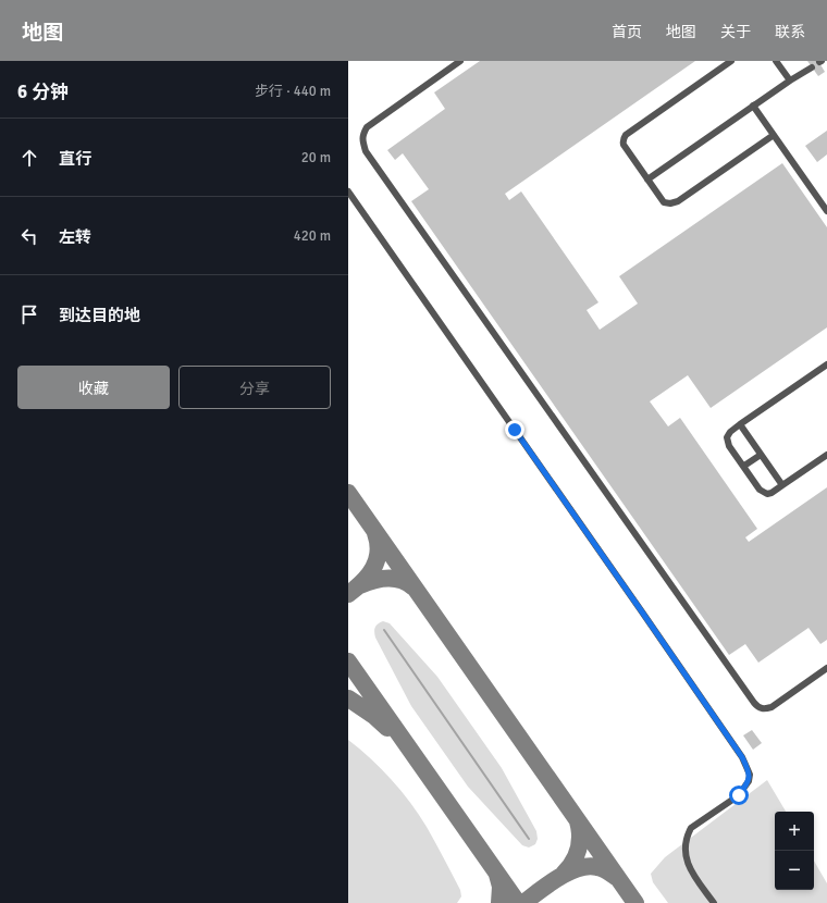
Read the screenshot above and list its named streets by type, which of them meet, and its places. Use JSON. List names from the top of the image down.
{
  "page": {
    "header": "地图",
    "nav": [
      "首页",
      "地图",
      "关于",
      "联系"
    ],
    "heading": ["6 分钟", "步行 · 440 m"],
    "list": [
      ["直行", "20 m"],
      ["左转", "420 m"],
      "到达目的地"
    ],
    "buttons": ["收藏", "分享"],
    "map_buttons": ["+", "−"]
  }
}
